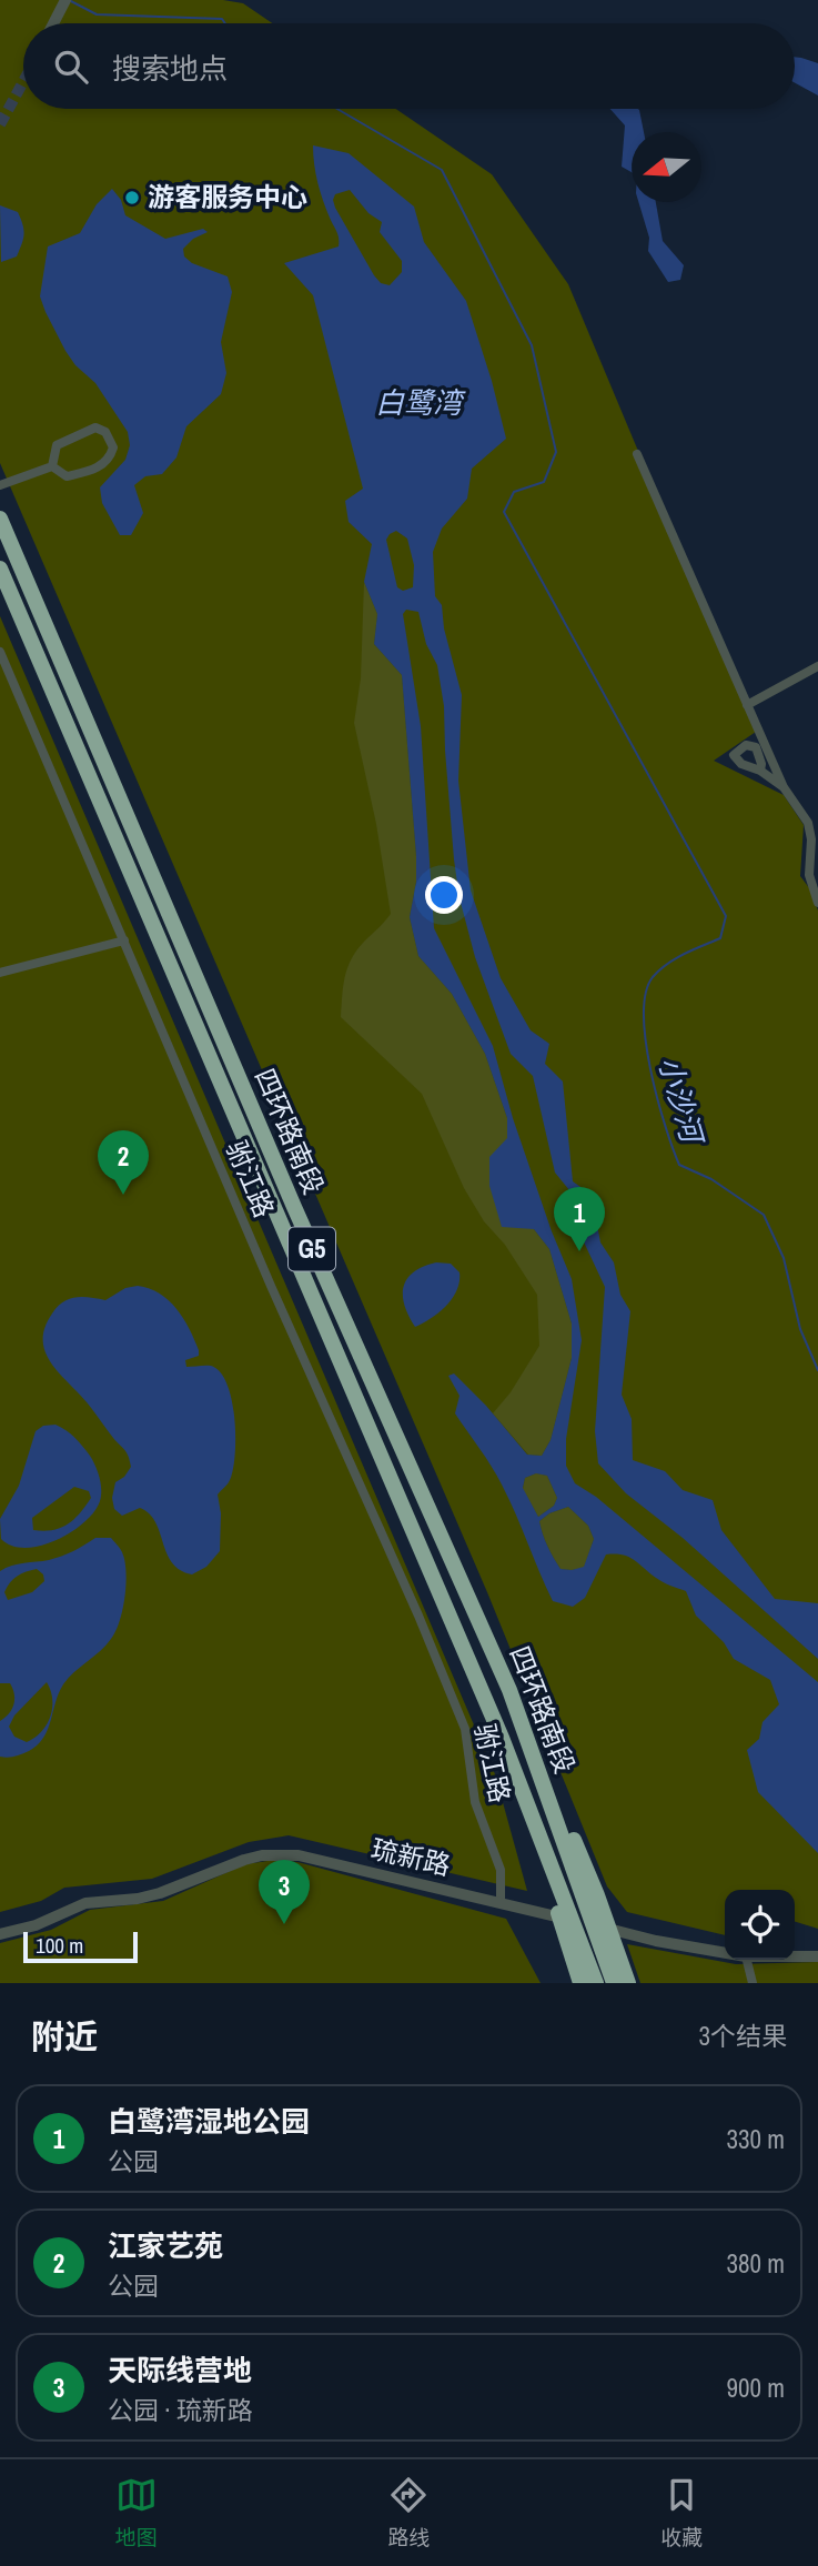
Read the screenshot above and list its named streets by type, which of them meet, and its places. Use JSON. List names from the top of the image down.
{
  "streets": {
    "highway": ["四环路南段", "G5"],
    "street": ["驸江路", "琉新路"]
  },
  "crossings": [
    ["驸江路", "琉新路"]
  ],
  "water": ["白鹭湾", "小沙河"],
  "places": ["游客服务中心"],
  "scale_bar": "100 m",
  "north": "left",
  "page": {
    "search": "搜索地点",
    "pins": ["2", "1", "3"],
    "scale": "100 m",
    "heading": ["附近", "3个结果"],
    "list": [
      {
        "mark": "1",
        "name": "白鹭湾湿地公园",
        "note": "公园",
        "value": "330 m"
      },
      {
        "mark": "2",
        "name": "江家艺苑",
        "note": "公园",
        "value": "380 m"
      },
      {
        "mark": "3",
        "name": "天际线营地",
        "note": "公园 · 琉新路",
        "value": "900 m"
      }
    ],
    "nav": ["地图", "路线", "收藏"]
  }
}
